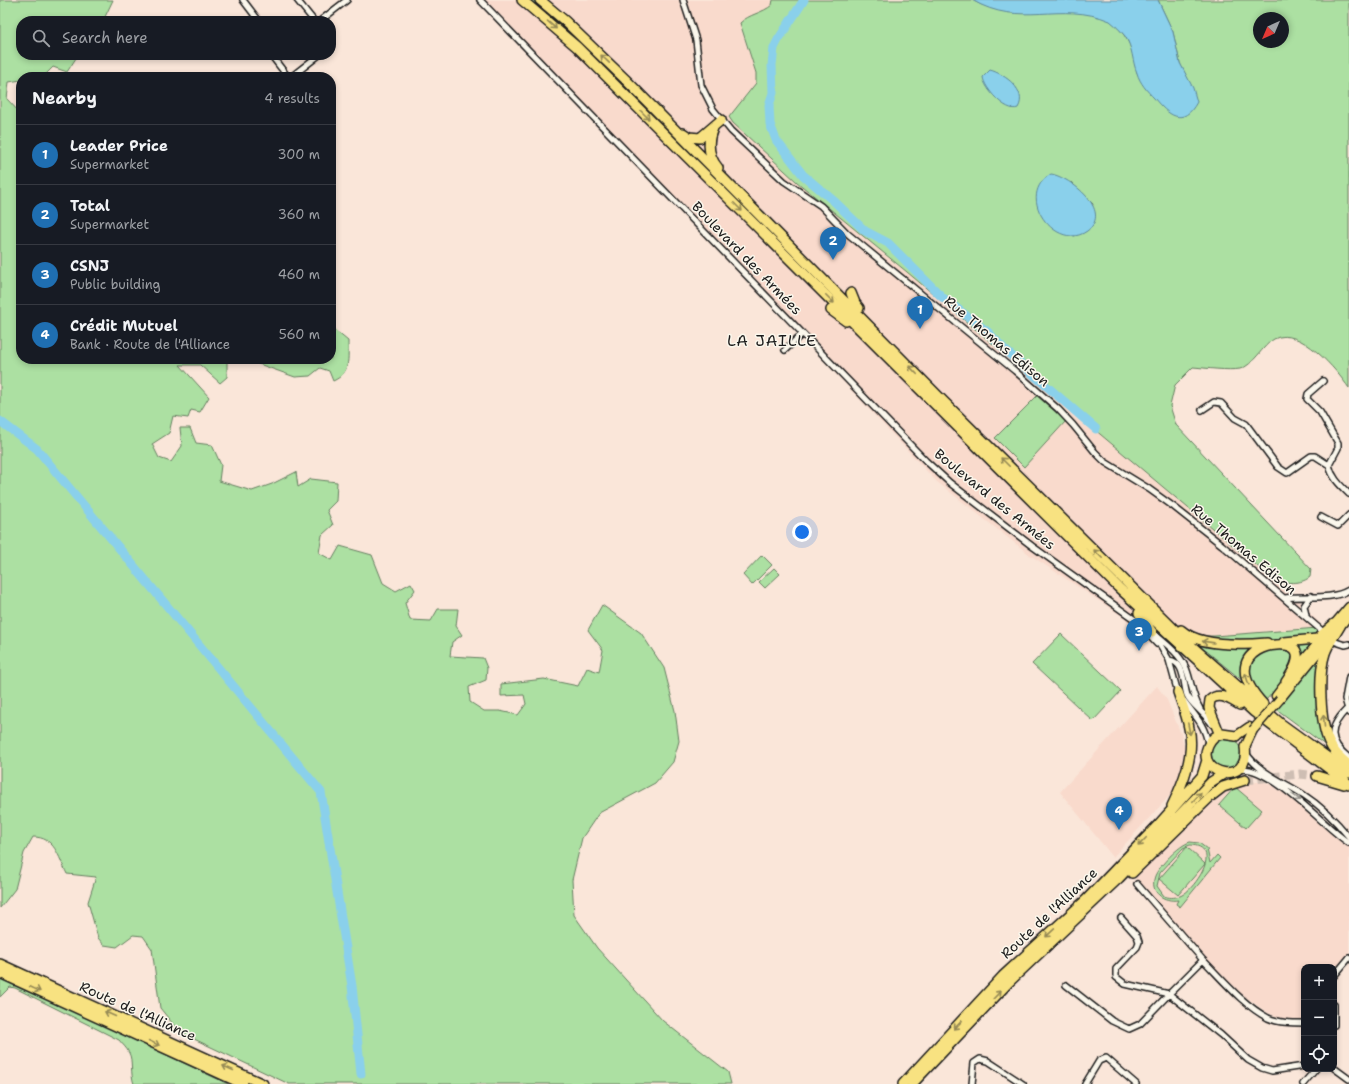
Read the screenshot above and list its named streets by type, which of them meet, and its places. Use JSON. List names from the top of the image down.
{
  "streets": {
    "highway": ["Route de l'Alliance"],
    "street": ["Boulevard des Armées", "Rue Thomas Edison"]
  },
  "districts": ["LA JAILLE"],
  "north": "bottom left",
  "page": {
    "search": "Search here",
    "heading": ["Nearby", "4 results"],
    "list": [
      {
        "mark": "1",
        "name": "Leader Price",
        "note": "Supermarket",
        "value": "300 m"
      },
      {
        "mark": "2",
        "name": "Total",
        "note": "Supermarket",
        "value": "360 m"
      },
      {
        "mark": "3",
        "name": "CSNJ",
        "note": "Public building",
        "value": "460 m"
      },
      {
        "mark": "4",
        "name": "Crédit Mutuel",
        "note": "Bank · Route de l'Alliance",
        "value": "560 m"
      }
    ],
    "pins": [
      "2",
      "1",
      "3",
      "4"
    ],
    "map_buttons": ["+", "−"]
  }
}
